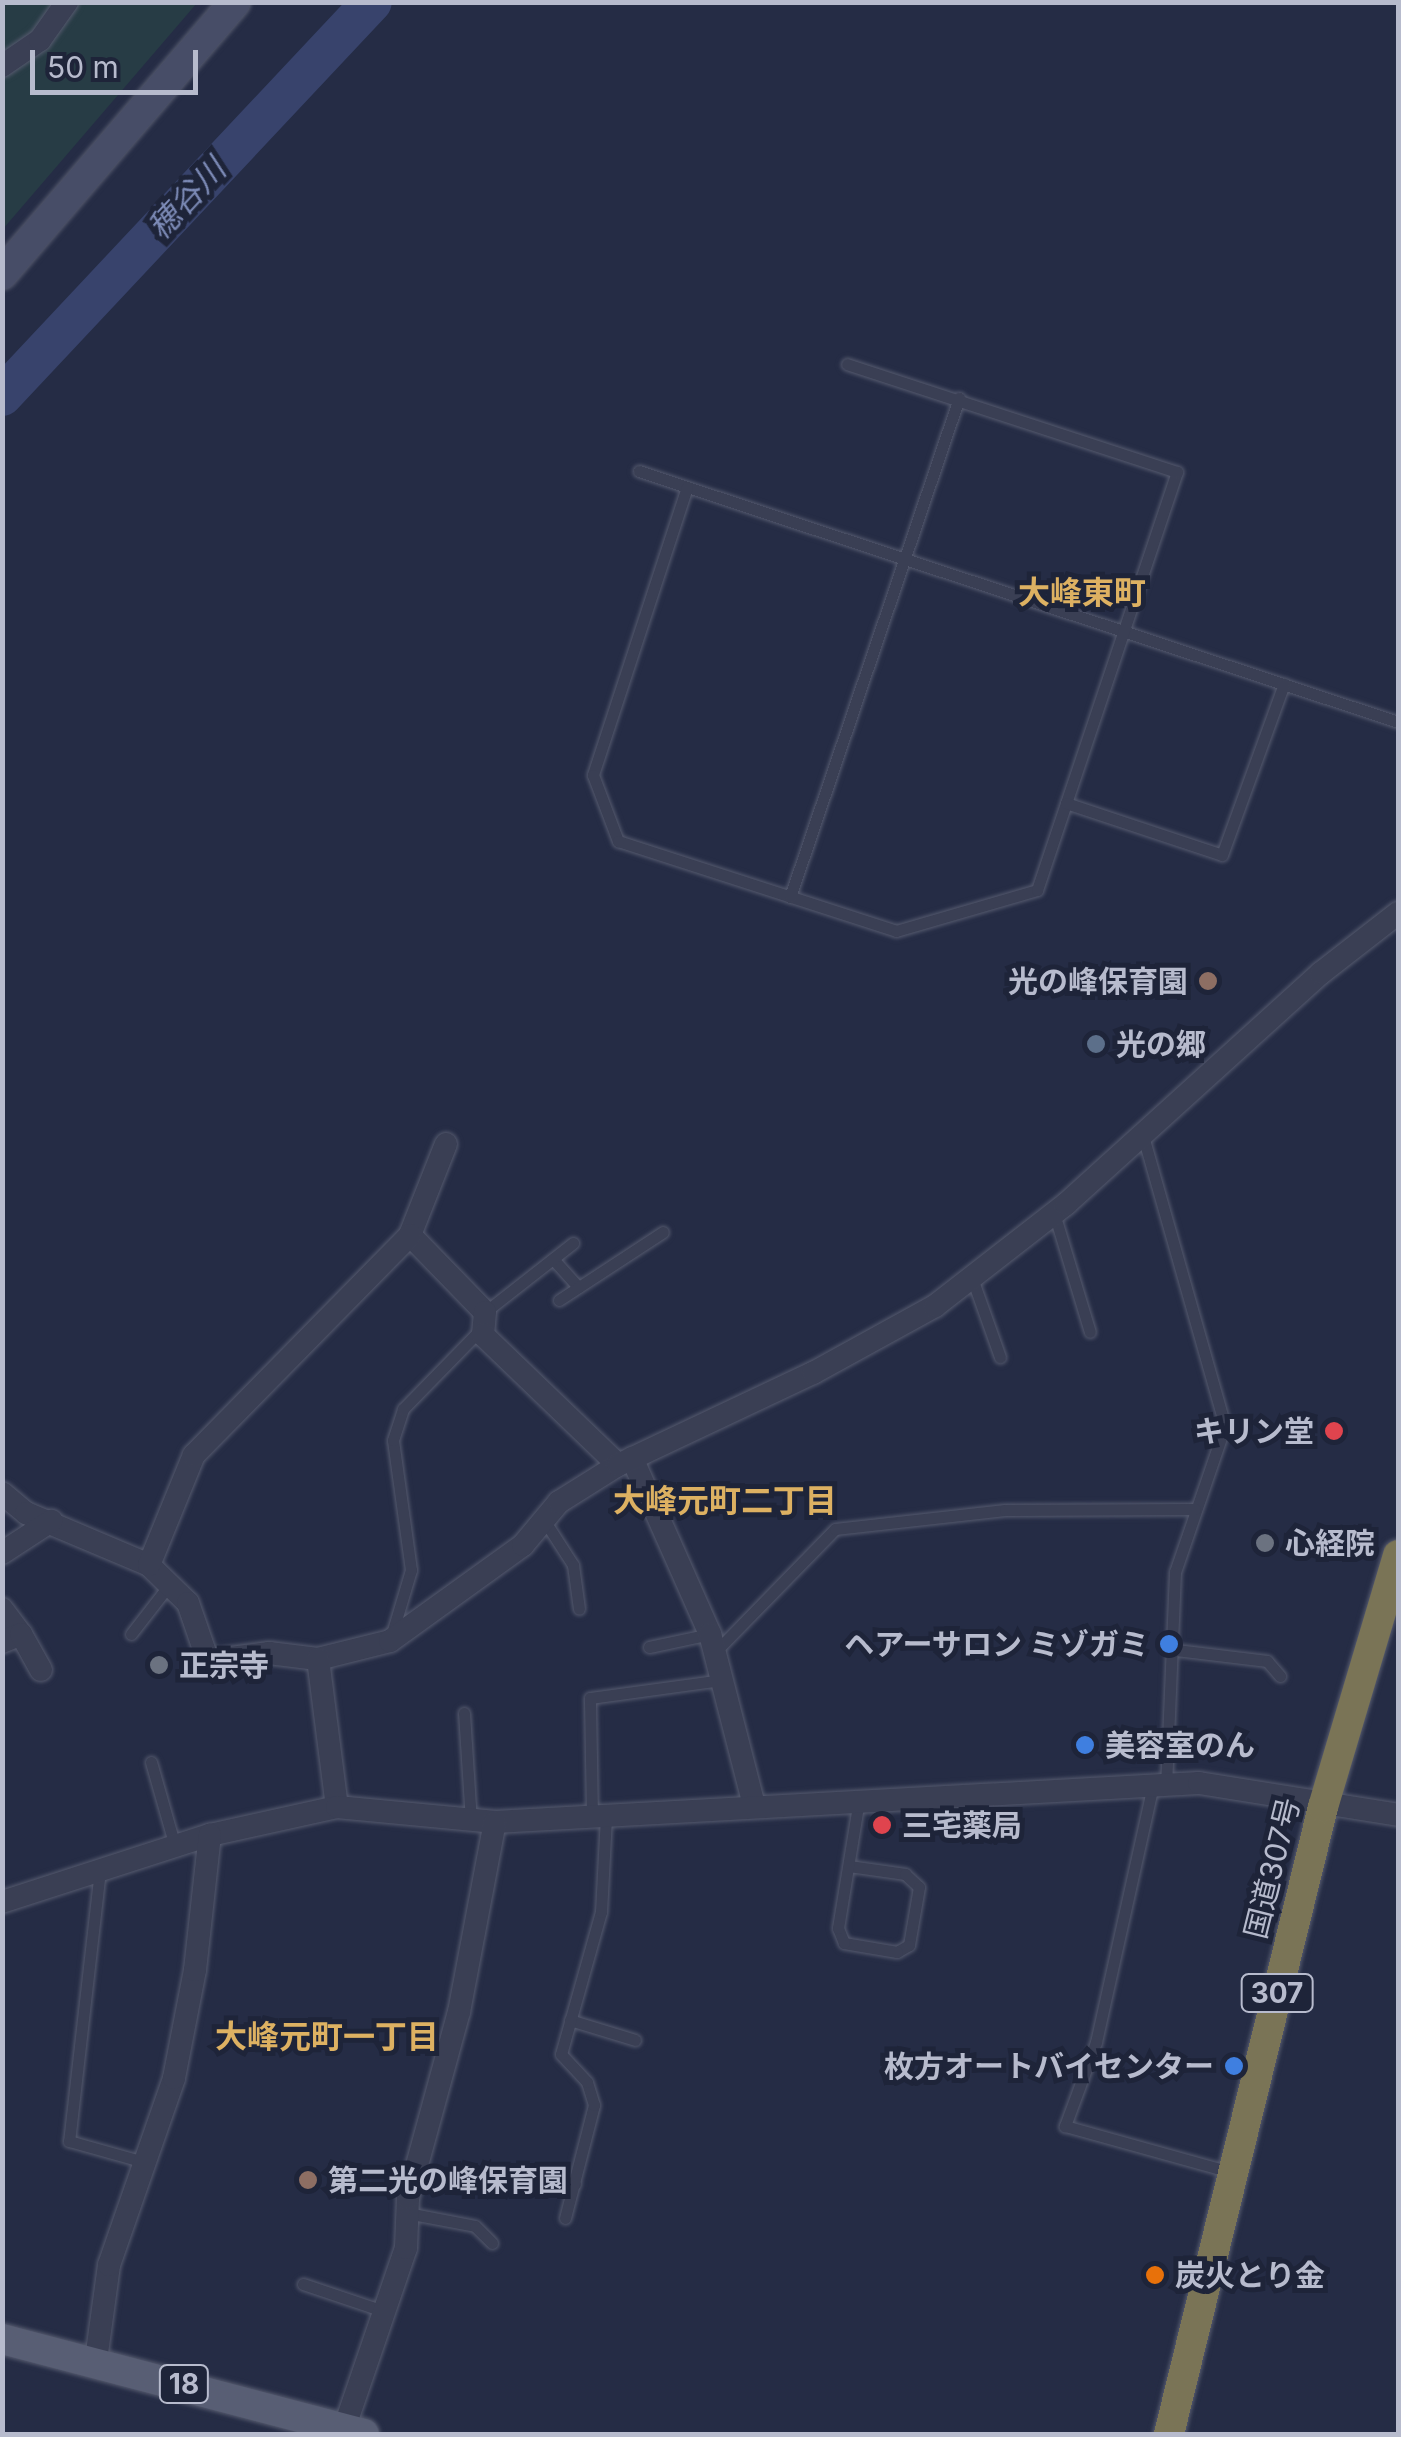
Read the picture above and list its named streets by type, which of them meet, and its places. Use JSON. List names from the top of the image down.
{
  "streets": {
    "highway": ["国道307号", "307"],
    "main road": ["18"]
  },
  "districts": ["大峰東町", "大峰元町二丁目", "大峰元町一丁目"],
  "water": ["穂谷川"],
  "places": [
    "光の峰保育園",
    "光の郷",
    "キリン堂",
    "心経院",
    "ヘアーサロン ミゾガミ",
    "正宗寺",
    "美容室のん",
    "三宅薬局",
    "枚方オートバイセンター",
    "第二光の峰保育園",
    "炭火とり金"
  ],
  "scale_bar": "50 m"
}
